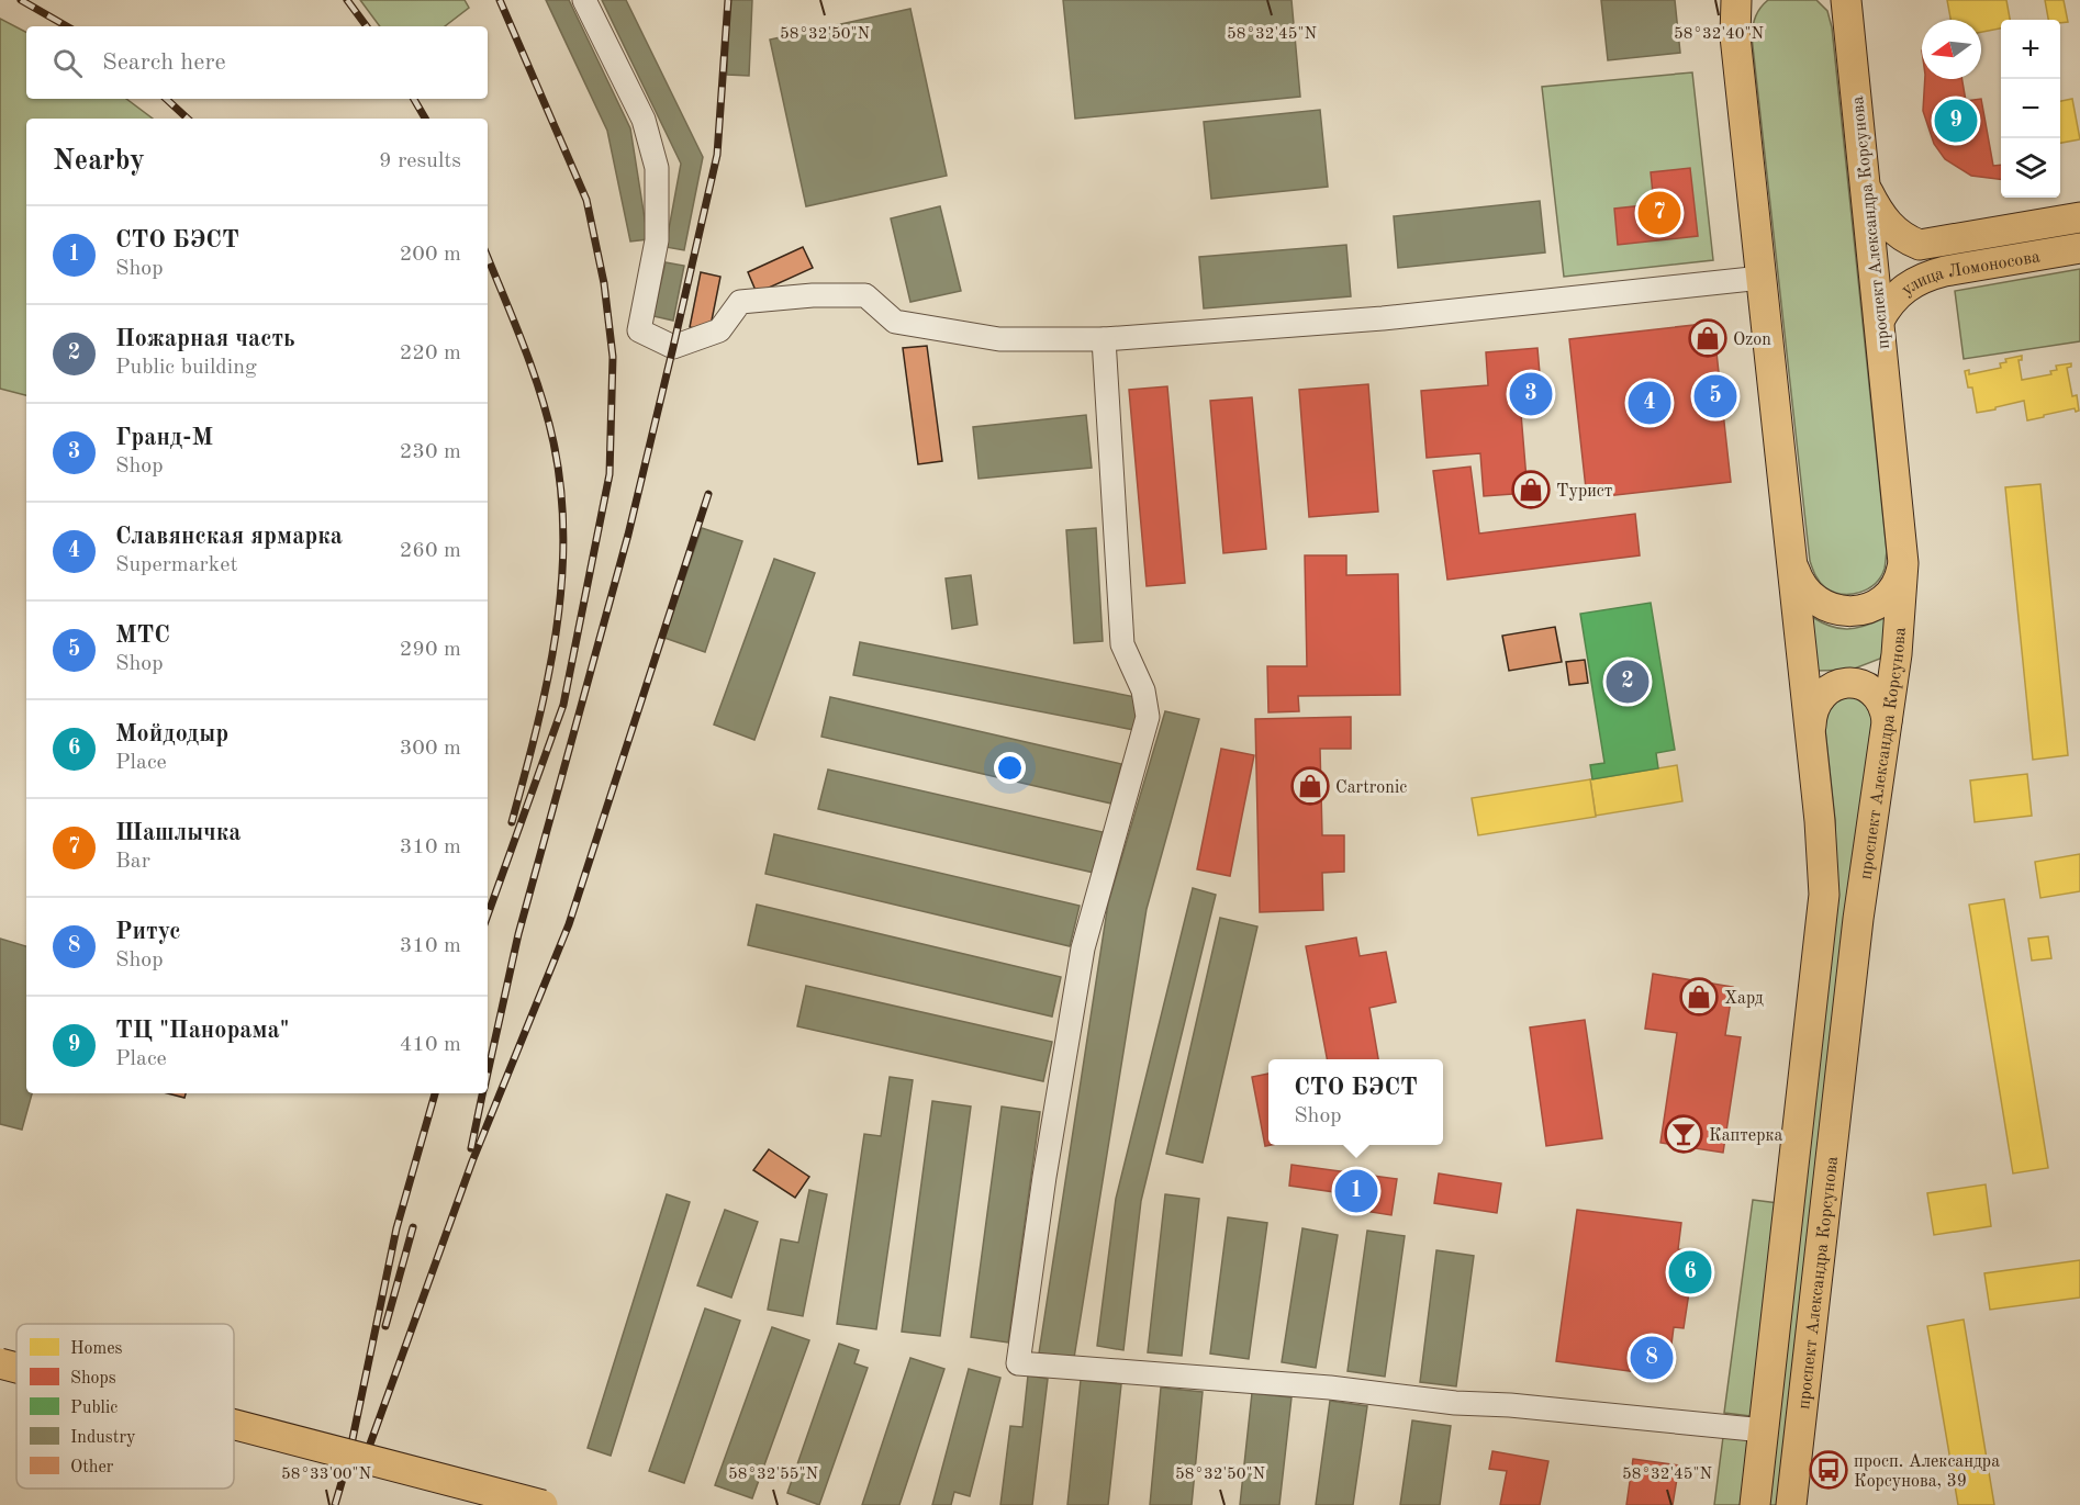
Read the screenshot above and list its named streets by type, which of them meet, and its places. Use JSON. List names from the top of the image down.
{
  "streets": {
    "main road": ["проспект Александра Корсунова", "улица Ломоносова"]
  },
  "crossings": [
    ["проспект Александра Корсунова", "улица Ломоносова"]
  ],
  "places": {
    "shop": [
      "Ozon",
      "Турист",
      "Cartronic",
      "Хард"
    ],
    "bar": ["Каптерка"],
    "bus stop": ["просп. Александра Корсунова, 39"]
  },
  "legend": [
    "Homes",
    "Shops",
    "Public",
    "Industry",
    "Other"
  ],
  "north": "left",
  "page": {
    "map_buttons": ["+", "−"],
    "search": "Search here",
    "pins": [
      "9",
      "7",
      "3",
      "5",
      "4",
      "2",
      "1",
      "6",
      "8"
    ],
    "heading": ["Nearby", "9 results"],
    "list": [
      {
        "mark": "1",
        "name": "СТО БЭСТ",
        "note": "Shop",
        "value": "200 m"
      },
      {
        "mark": "2",
        "name": "Пожарная часть",
        "note": "Public building",
        "value": "220 m"
      },
      {
        "mark": "3",
        "name": "Гранд-М",
        "note": "Shop",
        "value": "230 m"
      },
      {
        "mark": "4",
        "name": "Славянская ярмарка",
        "note": "Supermarket",
        "value": "260 m"
      },
      {
        "mark": "5",
        "name": "МТС",
        "note": "Shop",
        "value": "290 m"
      },
      {
        "mark": "6",
        "name": "Мойдодыр",
        "note": "Place",
        "value": "300 m"
      },
      {
        "mark": "7",
        "name": "Шашлычка",
        "note": "Bar",
        "value": "310 m"
      },
      {
        "mark": "8",
        "name": "Ритус",
        "note": "Shop",
        "value": "310 m"
      },
      {
        "mark": "9",
        "name": "ТЦ \"Панорама\"",
        "note": "Place",
        "value": "410 m"
      }
    ],
    "popup": ["СТО БЭСТ", "Shop"]
  },
  "coordinates": [
    "58°32'50\"N",
    "58°32'45\"N",
    "58°32'40\"N",
    "58°33'00\"N",
    "58°32'55\"N"
  ]
}
